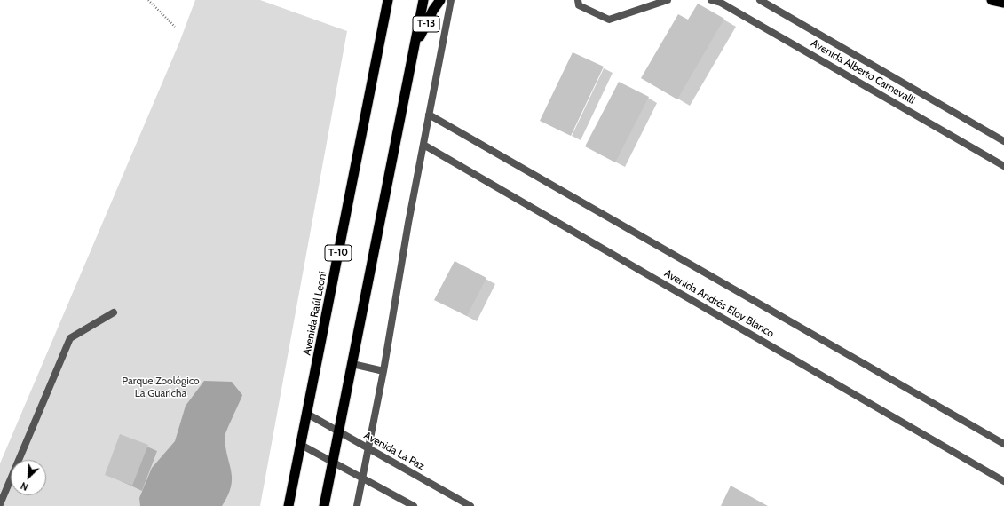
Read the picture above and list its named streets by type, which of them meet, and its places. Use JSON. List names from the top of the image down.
{
  "streets": {
    "highway": ["T-13", "T-10", "Avenida Raúl Leoni"],
    "street": ["Avenida Alberto Carnevalli", "Avenida Andrés Eloy Blanco", "Avenida La Paz"]
  },
  "crossings": [
    ["Avenida Raúl Leoni", "Avenida La Paz"]
  ],
  "parks": ["Parque Zoológico La Guaricha"],
  "north": "bottom left"
}
